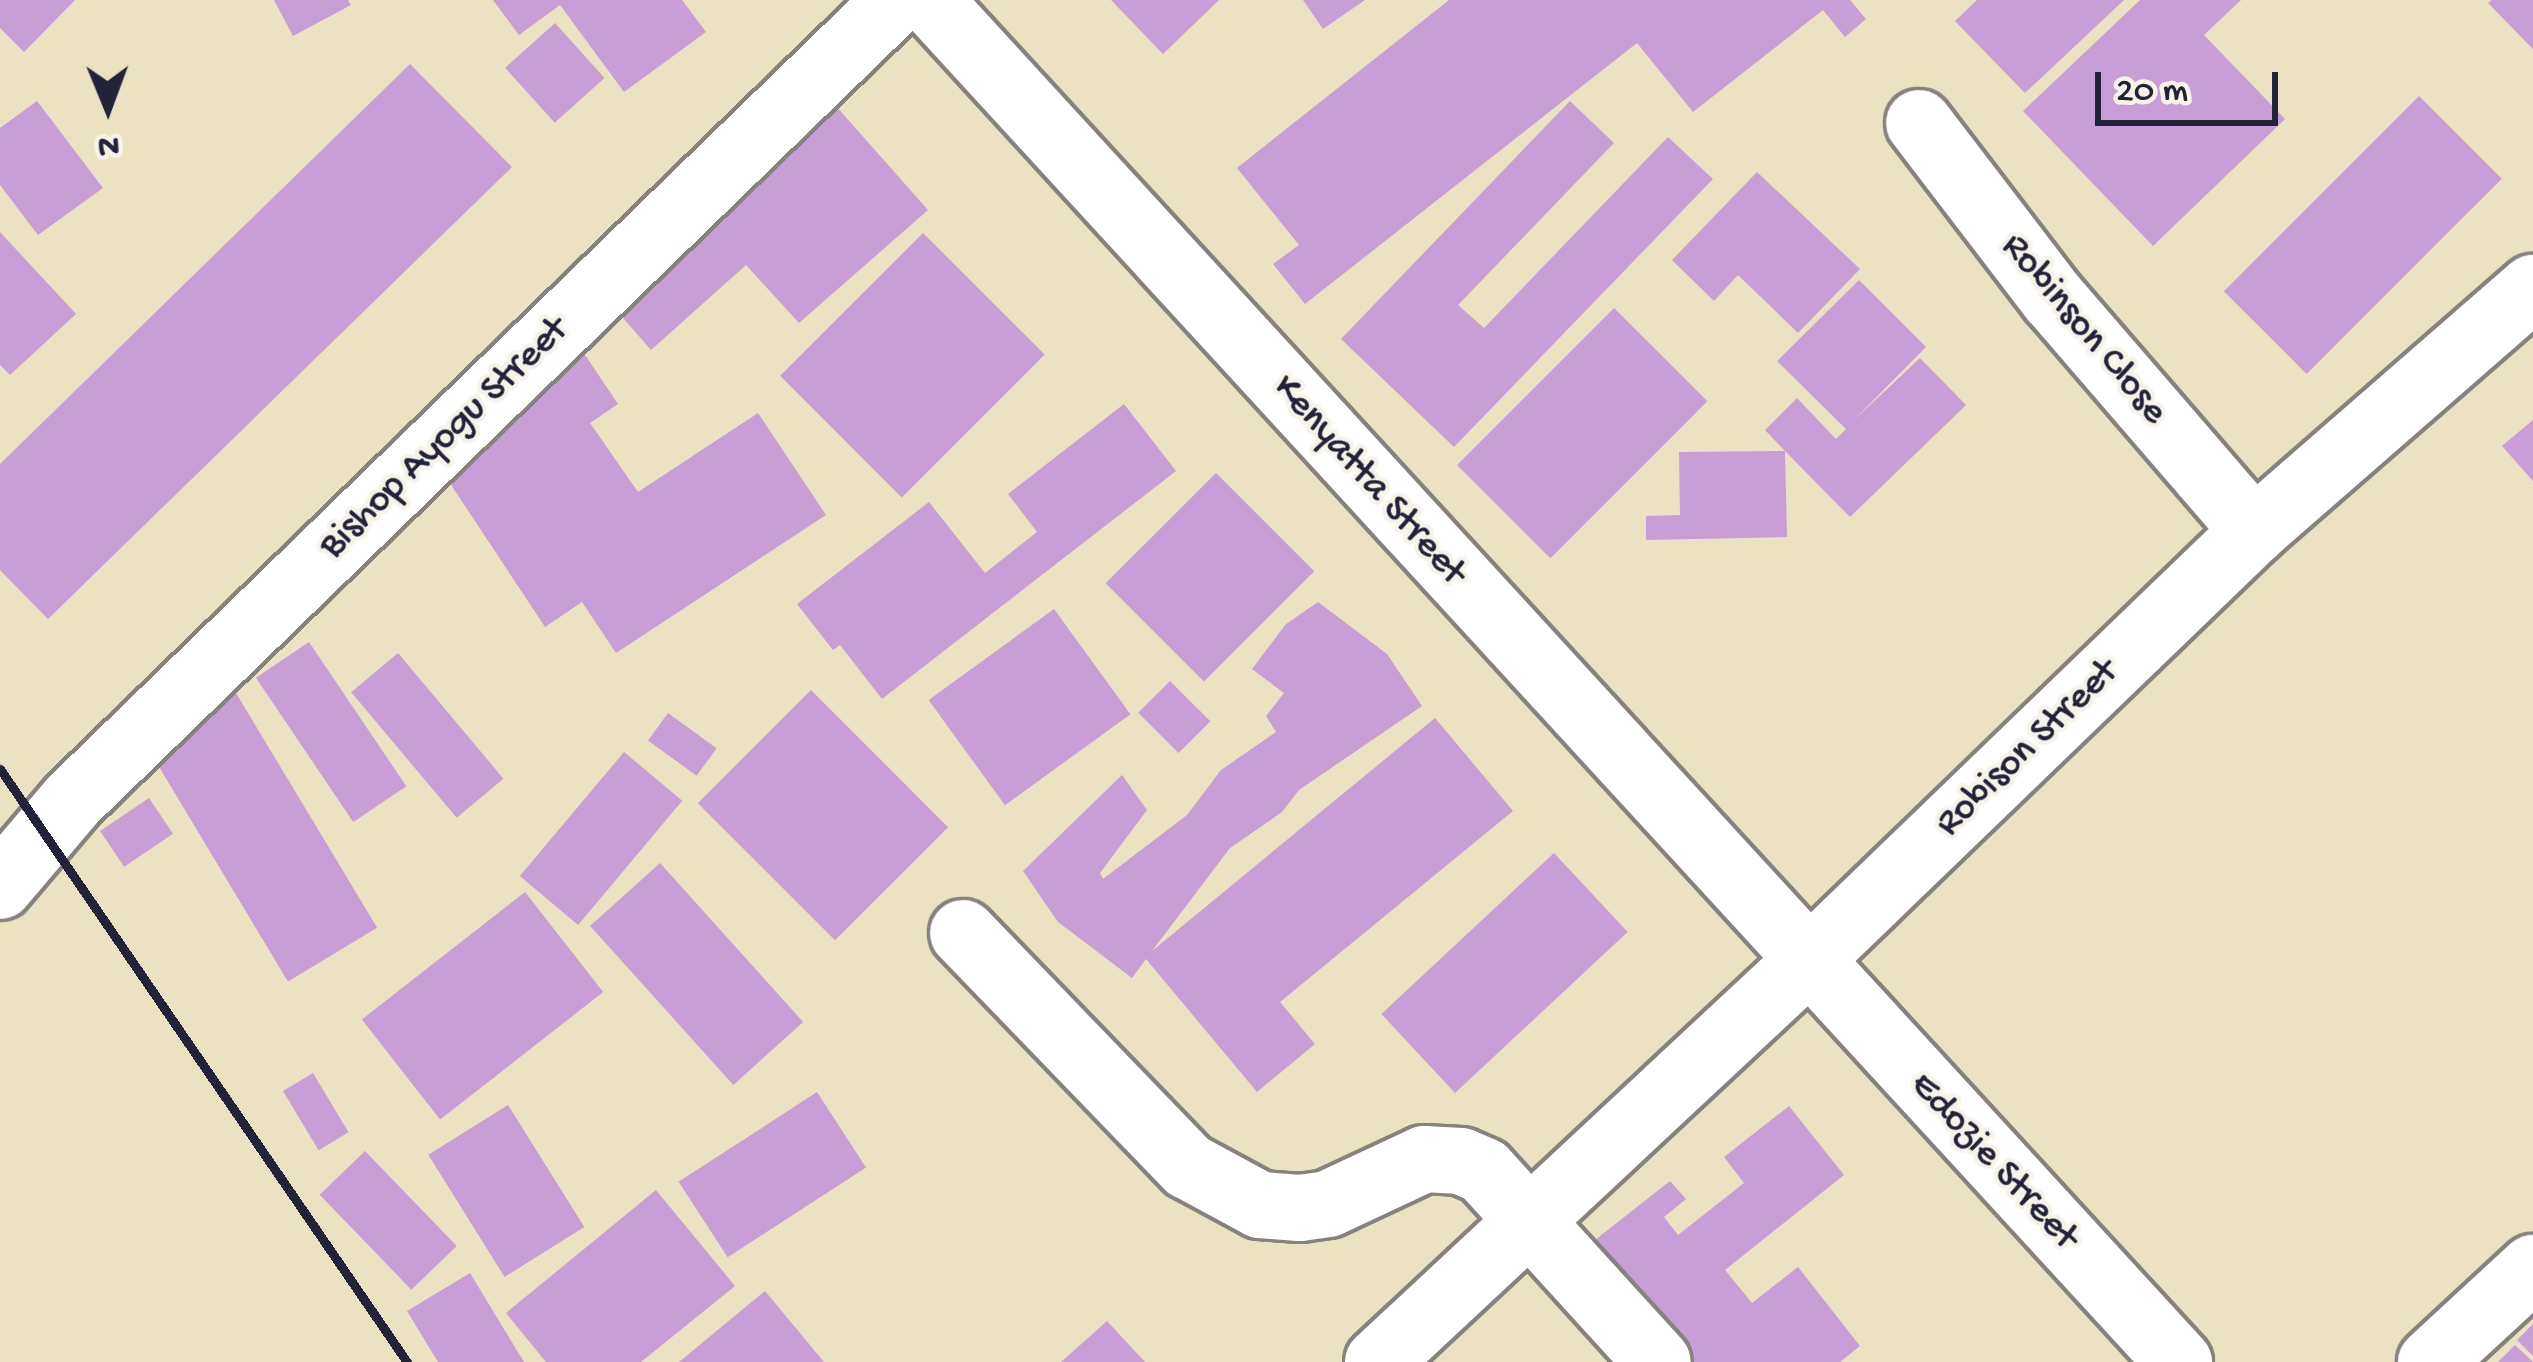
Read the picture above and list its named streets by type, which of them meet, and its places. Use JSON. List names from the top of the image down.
{
  "streets": {
    "street": [
      "Robinson Close",
      "Bishop Ayogu Street",
      "Kenyatta Street",
      "Robison Street",
      "Edozie Street"
    ]
  },
  "crossings": [
    ["Robinson Close", "Robison Street"],
    ["Kenyatta Street", "Robison Street"],
    ["Kenyatta Street", "Edozie Street"],
    ["Robison Street", "Edozie Street"]
  ],
  "scale_bar": "20 m",
  "north": "bottom"
}
